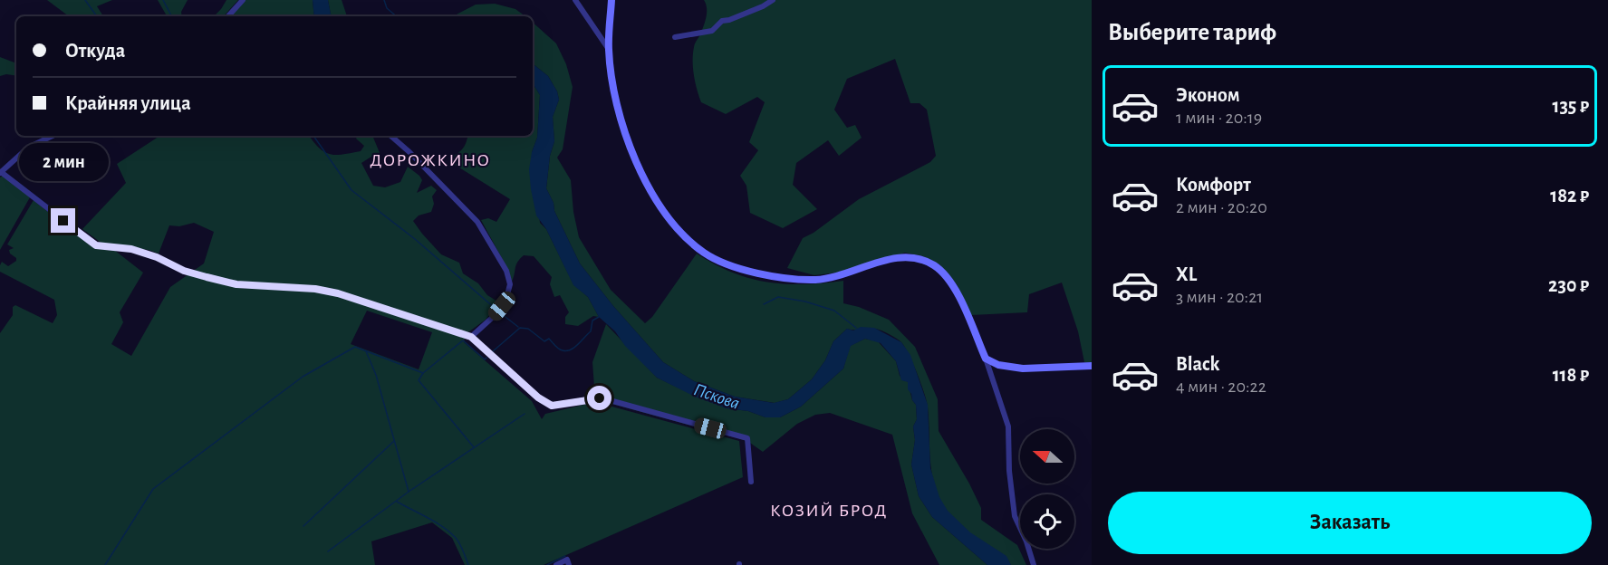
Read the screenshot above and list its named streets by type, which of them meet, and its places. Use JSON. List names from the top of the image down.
{
  "districts": ["ДОРОЖКИНО", "КОЗИЙ БРОД"],
  "water": ["Пскова"],
  "north": "left",
  "page": {
    "heading": "Выберите тариф",
    "banner": ["Откуда", "Крайняя улица"],
    "list": [
      {
        "name": "Эконом",
        "note": "1 мин · 20:19",
        "value": "135 ₽"
      },
      {
        "name": "Комфорт",
        "note": "2 мин · 20:20",
        "value": "182 ₽"
      },
      {
        "name": "XL",
        "note": "3 мин · 20:21",
        "value": "230 ₽"
      },
      {
        "name": "Black",
        "note": "4 мин · 20:22",
        "value": "118 ₽"
      }
    ],
    "bubble": "2 мин",
    "buttons": "Заказать"
  }
}
